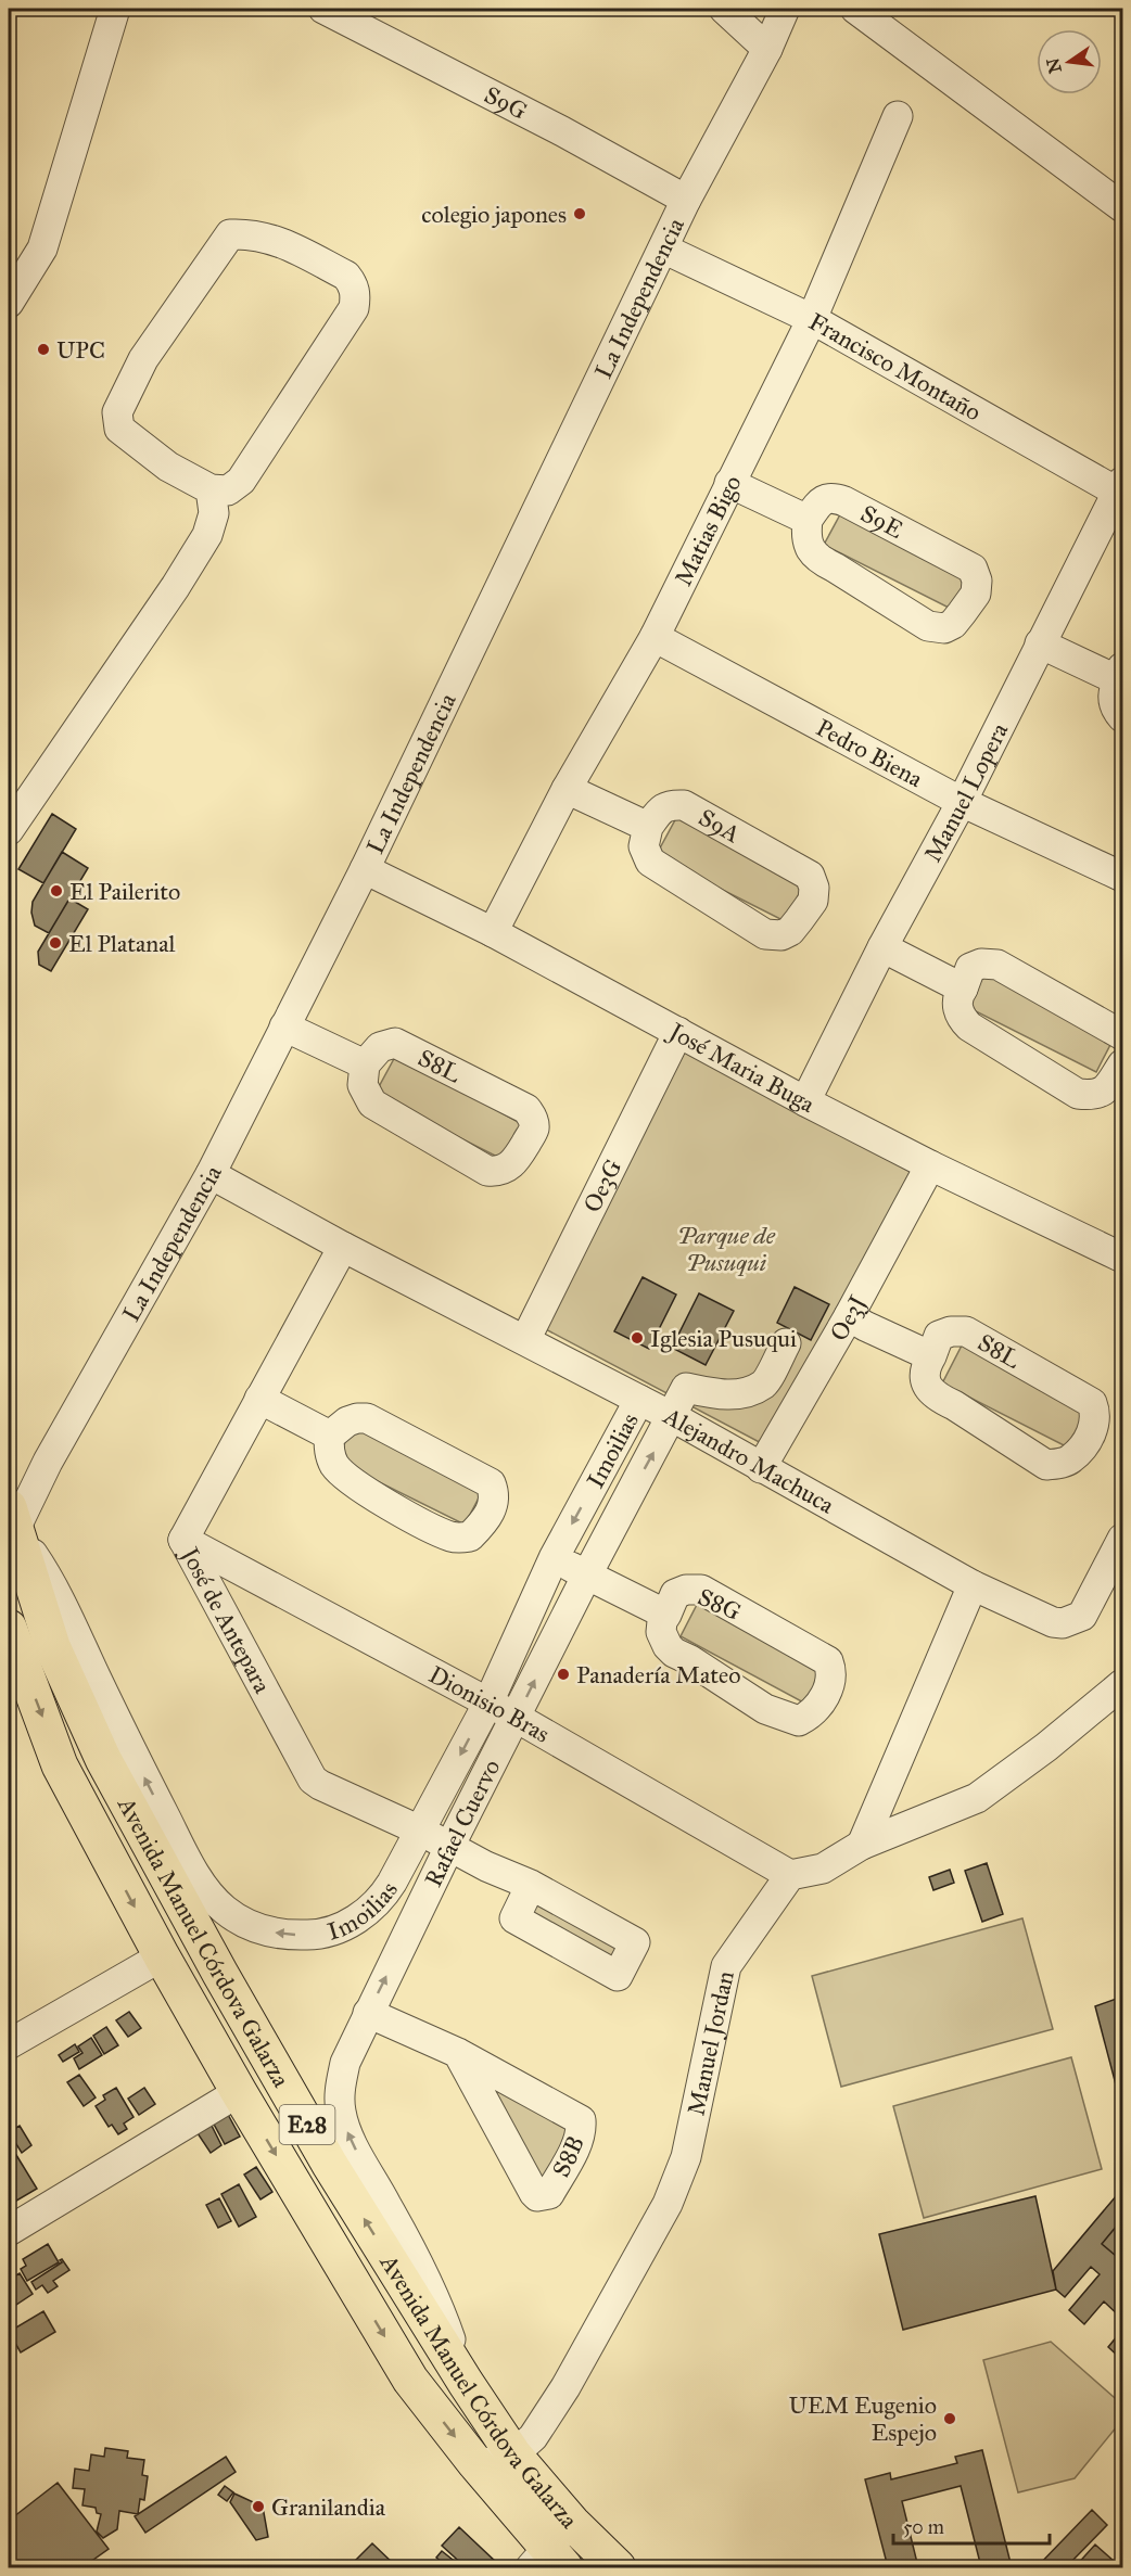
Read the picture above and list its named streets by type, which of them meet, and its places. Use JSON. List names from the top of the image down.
{
  "streets": {
    "main road": ["Avenida Manuel Córdova Galarza", "E28"],
    "street": [
      "S9G",
      "La Independencia",
      "Francisco Montaño",
      "S9E",
      "Matias Bigo",
      "Pedro Biena",
      "Manuel Lopera",
      "S9A",
      "S8L",
      "José Maria Buga",
      "Oe3G",
      "Oe3J",
      "Imoilias",
      "Alejandro Machuca",
      "S8G",
      "José de Antepara",
      "Dionisio Bras",
      "Rafael Cuervo",
      "Manuel Jordan",
      "S8B"
    ]
  },
  "crossings": [
    ["S9G", "La Independencia"],
    ["La Independencia", "Francisco Montaño"],
    ["La Independencia", "José Maria Buga"],
    ["La Independencia", "Imoilias"],
    ["La Independencia", "Alejandro Machuca"],
    ["La Independencia", "Avenida Manuel Córdova Galarza"],
    ["Francisco Montaño", "Matias Bigo"],
    ["Francisco Montaño", "Manuel Lopera"],
    ["Matias Bigo", "Pedro Biena"],
    ["Matias Bigo", "José Maria Buga"],
    ["Pedro Biena", "Manuel Lopera"],
    ["Manuel Lopera", "José Maria Buga"],
    ["José Maria Buga", "Oe3G"],
    ["José Maria Buga", "Oe3J"],
    ["Oe3G", "Alejandro Machuca"],
    ["Oe3J", "Alejandro Machuca"],
    ["Imoilias", "Alejandro Machuca"],
    ["Imoilias", "S8G"],
    ["Imoilias", "José de Antepara"],
    ["Imoilias", "Dionisio Bras"],
    ["Imoilias", "Avenida Manuel Córdova Galarza"],
    ["Alejandro Machuca", "José de Antepara"],
    ["Alejandro Machuca", "Rafael Cuervo"],
    ["S8G", "Rafael Cuervo"],
    ["José de Antepara", "Dionisio Bras"],
    ["José de Antepara", "Rafael Cuervo"],
    ["Dionisio Bras", "Rafael Cuervo"],
    ["Dionisio Bras", "Manuel Jordan"],
    ["Rafael Cuervo", "Avenida Manuel Córdova Galarza"],
    ["Rafael Cuervo", "S8B"],
    ["Avenida Manuel Córdova Galarza", "Manuel Jordan"]
  ],
  "one_way": ["Rafael Cuervo"],
  "parks": ["Parque de Pusuqui"],
  "places": [
    "colegio japones",
    "UPC",
    "El Pailerito",
    "El Platanal",
    "Iglesia Pusuqui",
    "Panadería Mateo",
    "UEM Eugenio Espejo",
    "Granilandia"
  ],
  "scale_bar": "50 m",
  "north": "left"
}
